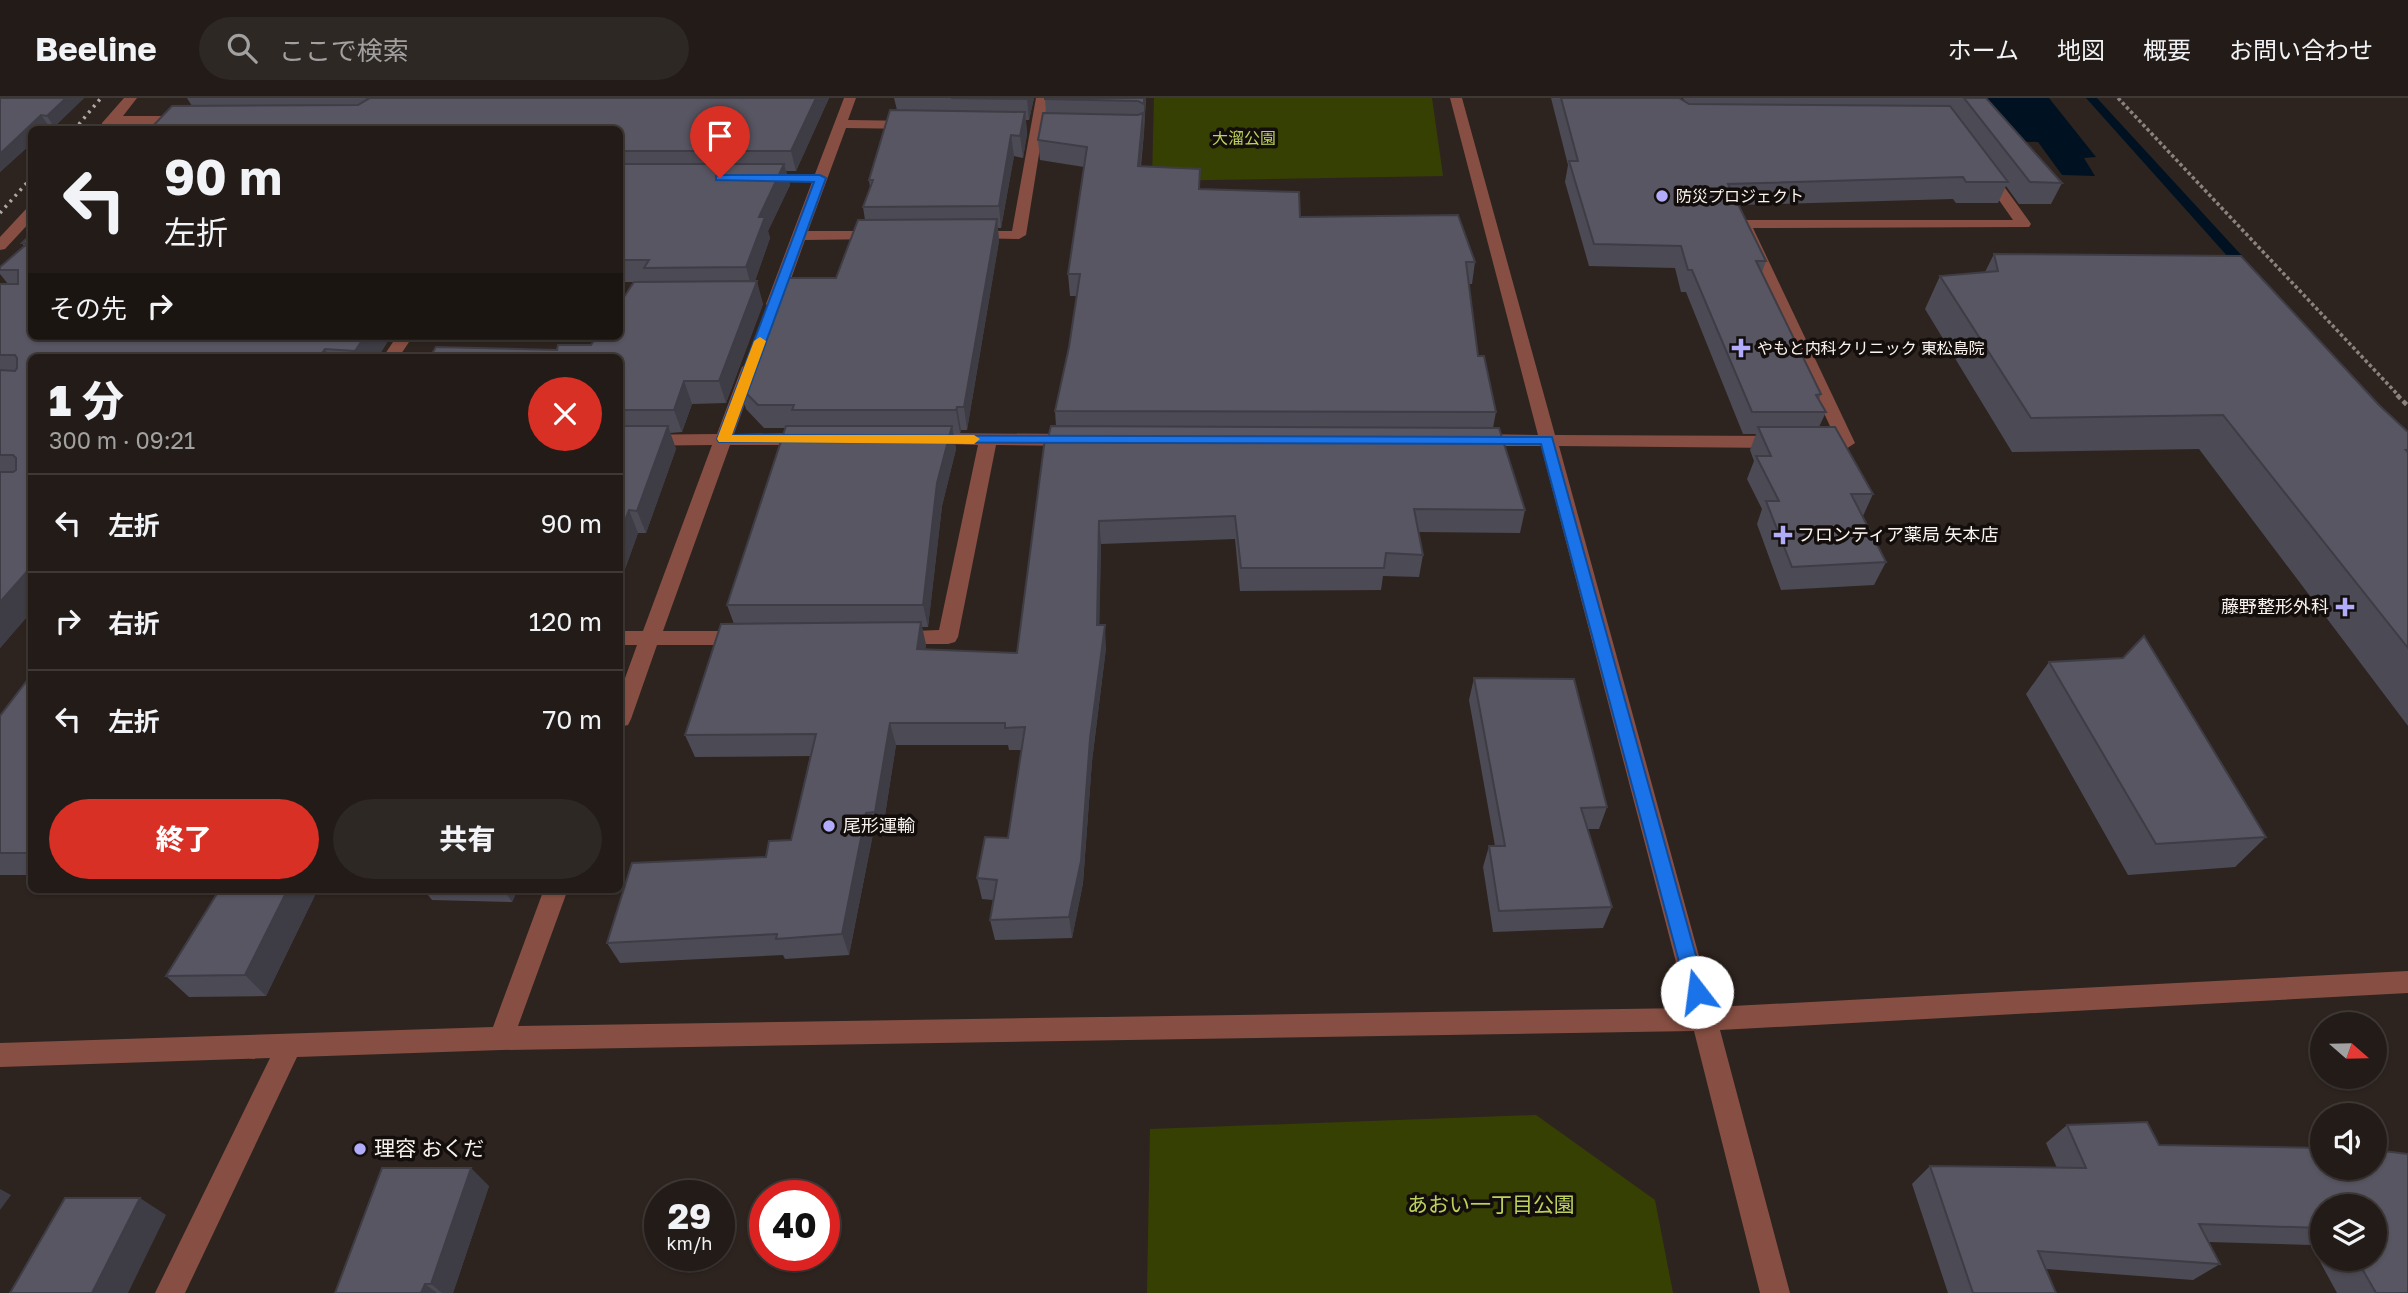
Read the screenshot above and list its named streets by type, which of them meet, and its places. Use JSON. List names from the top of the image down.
{
  "parks": ["大溜公園", "あおい一丁目公園"],
  "places": {
    "other": ["防災プロジェクト", "尾形運輸", "理容 おくだ"],
    "health": ["やもと内科クリニック 東松島院", "フロンティア薬局 矢本店", "藤野整形外科"]
  },
  "north": "right",
  "page": {
    "header": "Beeline",
    "search": "ここで検索",
    "nav": [
      "ホーム",
      "地図",
      "概要",
      "お問い合わせ"
    ],
    "turn": ["90 m", "左折"],
    "then": "その先",
    "heading": ["1 分", "300 m · 09:21"],
    "list": [
      {
        "name": "左折",
        "value": "90 m"
      },
      {
        "name": "右折",
        "value": "120 m"
      },
      {
        "name": "左折",
        "value": "70 m"
      }
    ],
    "buttons": ["終了", "共有"],
    "speed": "29 km/h",
    "limit": "40"
  }
}
